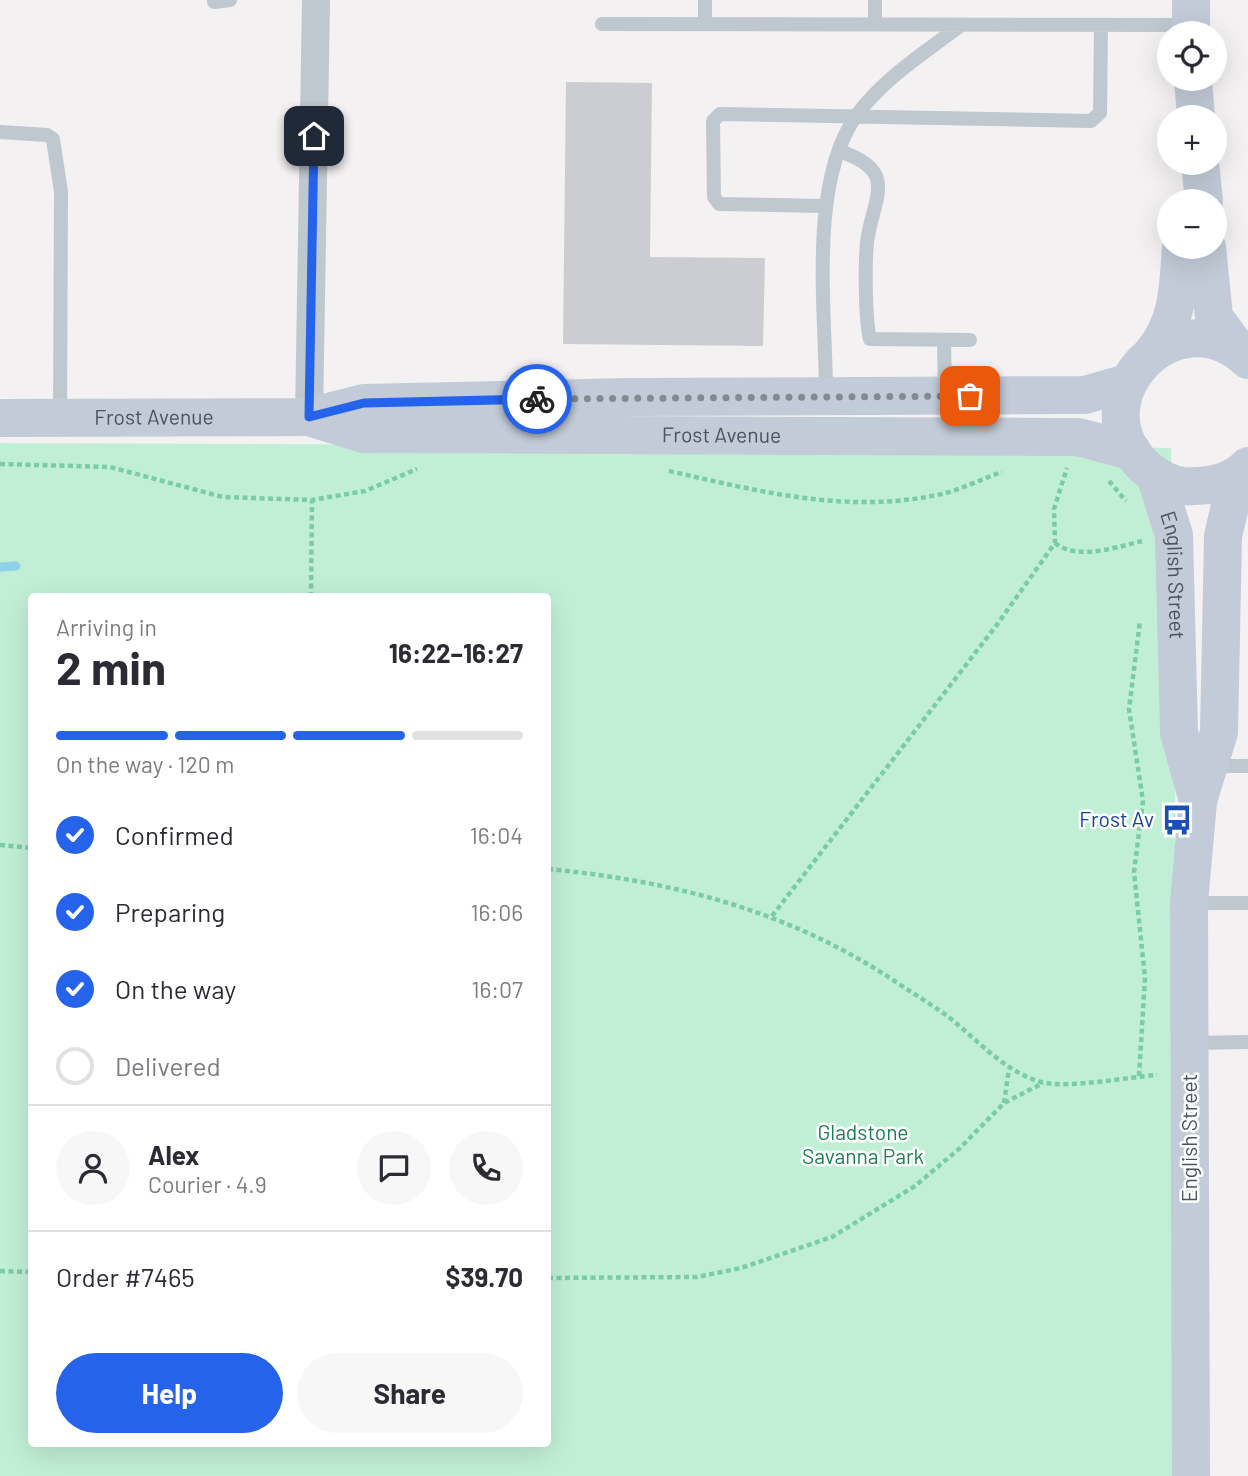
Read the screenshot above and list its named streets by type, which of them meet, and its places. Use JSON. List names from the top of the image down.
{
  "streets": {
    "street": ["Frost Avenue", "English Street"]
  },
  "crossings": [
    ["Frost Avenue", "English Street"]
  ],
  "parks": ["Gladstone Savanna Park"],
  "places": {
    "bus stop": ["Frost Av"]
  },
  "page": {
    "map_buttons": ["+", "−"],
    "heading": ["2 min", "Arriving in", "16:22–16:27"],
    "panel": [
      "Alex",
      "Courier · 4.9",
      "Order #7465",
      "$39.70"
    ],
    "bar": "On the way · 120 m",
    "list": [
      ["Confirmed", "16:04"],
      ["Preparing", "16:06"],
      ["On the way", "16:07"],
      "Delivered"
    ],
    "buttons": ["Help", "Share"]
  }
}
